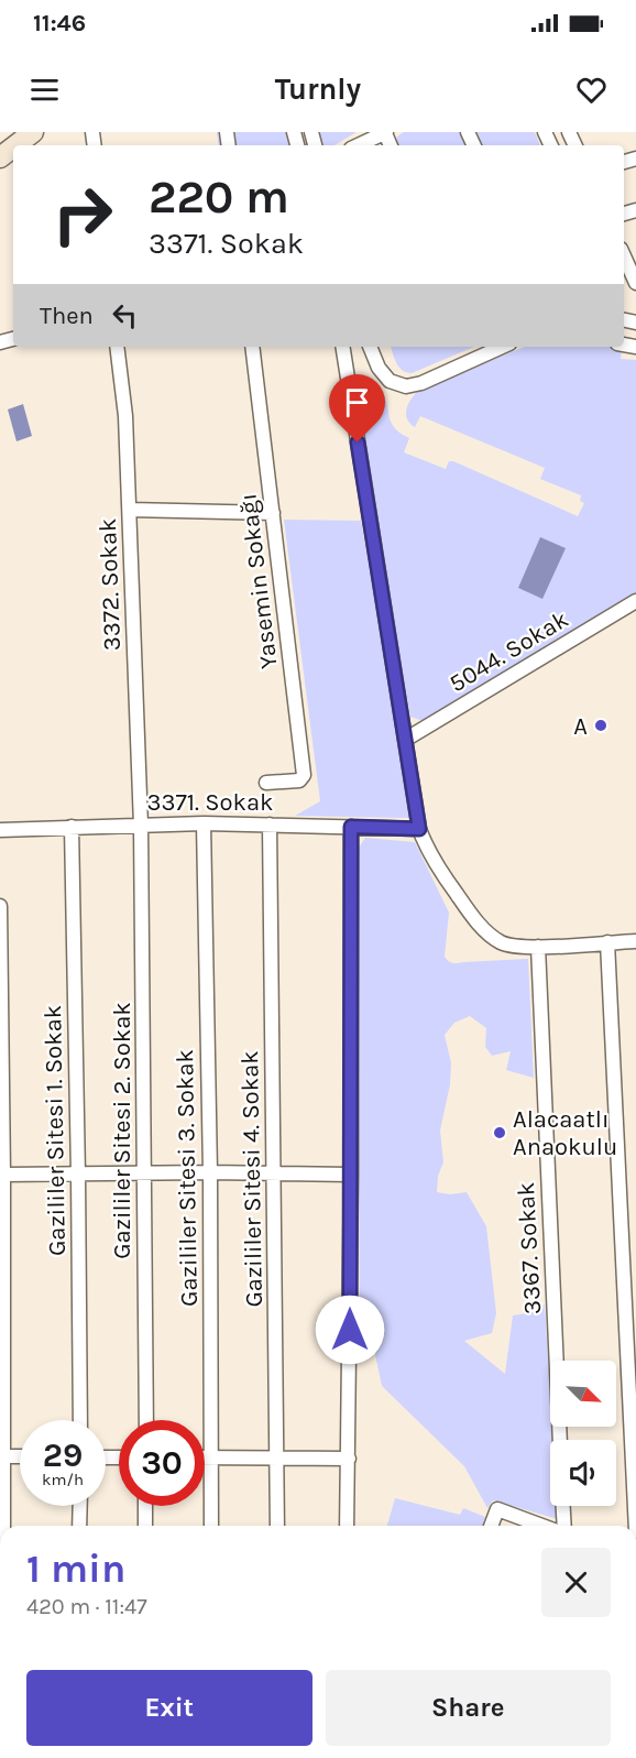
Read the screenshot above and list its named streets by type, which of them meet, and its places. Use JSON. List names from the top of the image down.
{
  "streets": {
    "street": [
      "Yasemin Sokağı",
      "3372. Sokak",
      "5044. Sokak",
      "3371. Sokak",
      "Gazililer Sitesi 1. Sokak",
      "Gazililer Sitesi 2. Sokak",
      "Gazililer Sitesi 3. Sokak",
      "Gazililer Sitesi 4. Sokak",
      "3367. Sokak"
    ]
  },
  "crossings": [
    ["3372. Sokak", "3371. Sokak"],
    ["3372. Sokak", "Gazililer Sitesi 2. Sokak"],
    ["3371. Sokak", "Gazililer Sitesi 1. Sokak"],
    ["3371. Sokak", "Gazililer Sitesi 2. Sokak"],
    ["3371. Sokak", "Gazililer Sitesi 3. Sokak"],
    ["3371. Sokak", "Gazililer Sitesi 4. Sokak"]
  ],
  "places": ["A", "Alacaatlı Anaokulu"],
  "north": "bottom right",
  "page": {
    "status": "11:46",
    "header": "Turnly",
    "turn": ["220 m", "3371. Sokak"],
    "then": "Then",
    "speed": "29 km/h",
    "limit": "30",
    "heading": ["1 min", "420 m · 11:47"],
    "buttons": ["Exit", "Share"]
  }
}
